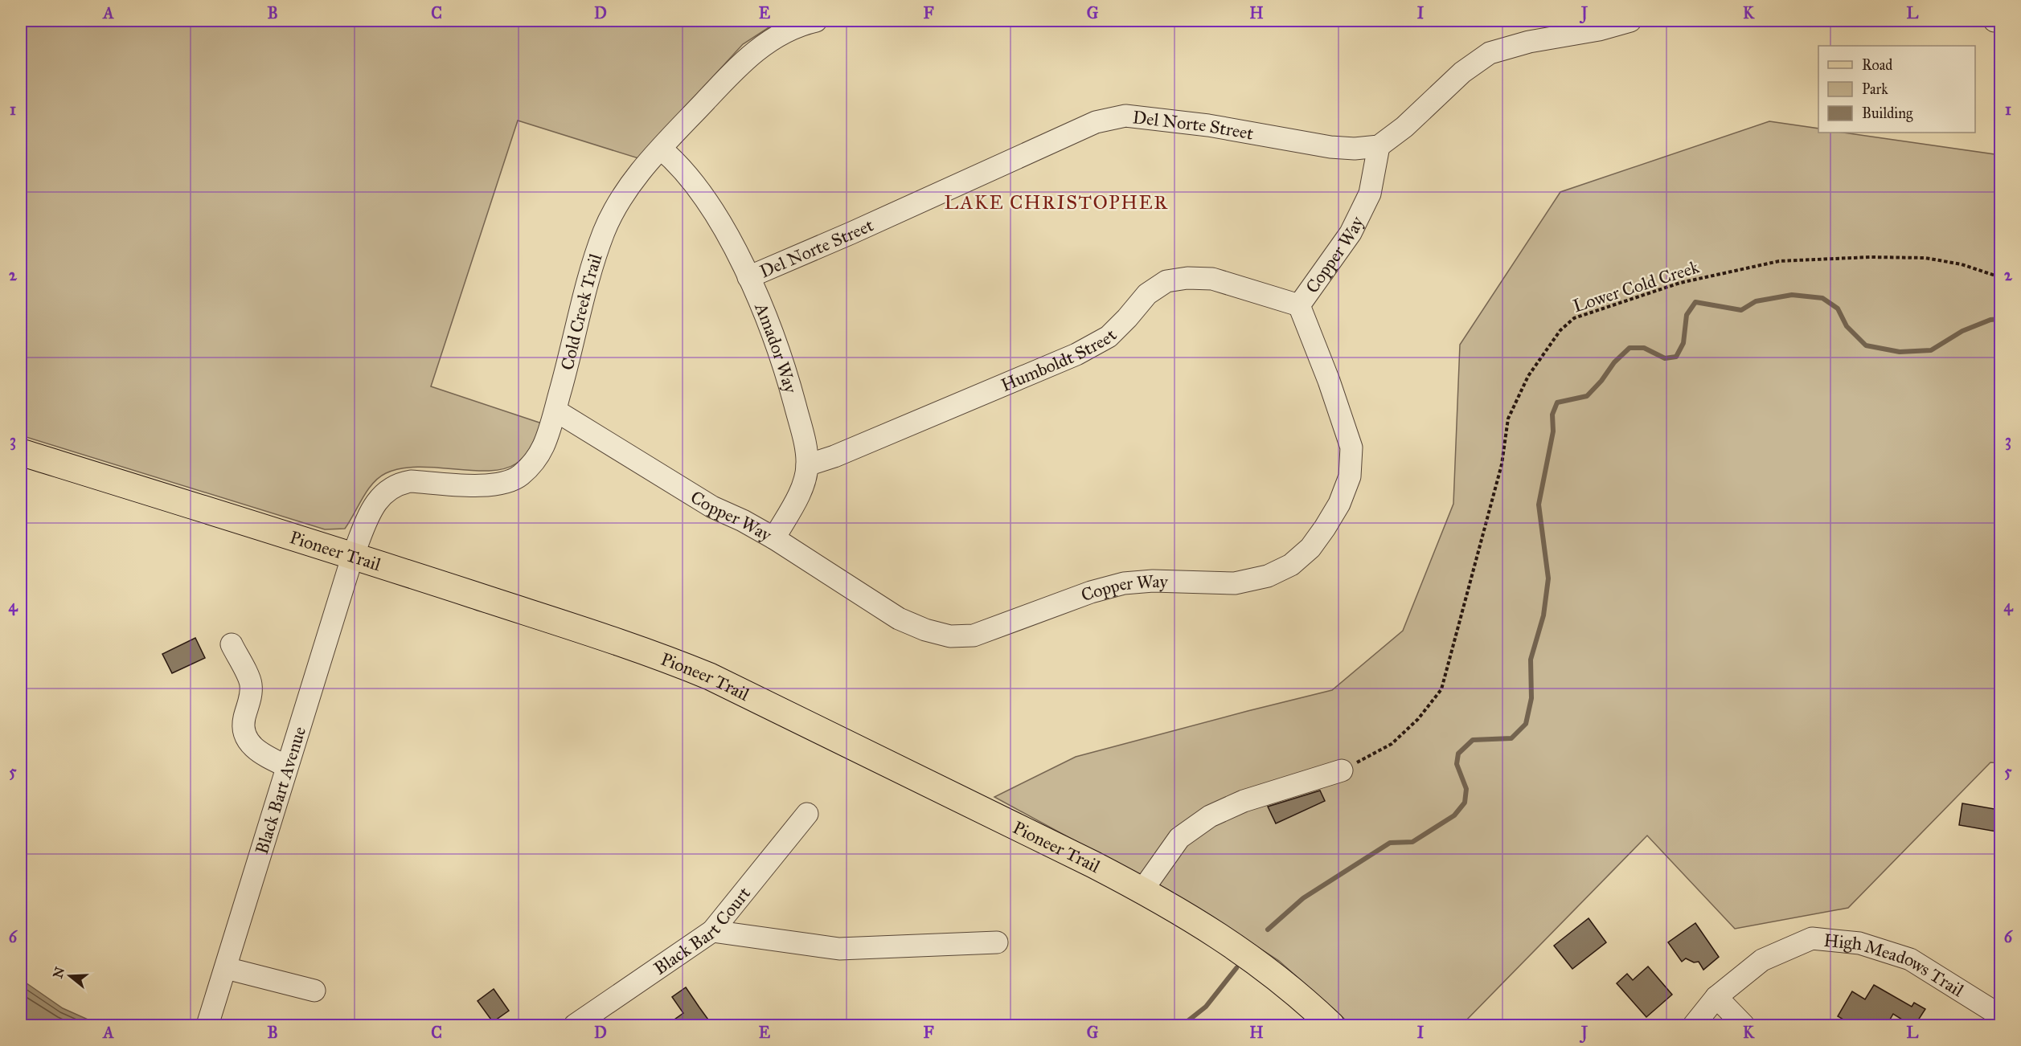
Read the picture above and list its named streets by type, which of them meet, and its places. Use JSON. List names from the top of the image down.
{
  "streets": {
    "main road": ["Pioneer Trail"],
    "street": [
      "Del Norte Street",
      "Copper Way",
      "Cold Creek Trail",
      "Amador Way",
      "Humboldt Street",
      "Black Bart Avenue",
      "Black Bart Court",
      "High Meadows Trail"
    ],
    "path": ["Lower Cold Creek"]
  },
  "crossings": [
    ["Del Norte Street", "Copper Way"],
    ["Del Norte Street", "Amador Way"],
    ["Copper Way", "Cold Creek Trail"],
    ["Copper Way", "Amador Way"],
    ["Copper Way", "Humboldt Street"],
    ["Cold Creek Trail", "Amador Way"],
    ["Cold Creek Trail", "Pioneer Trail"],
    ["Cold Creek Trail", "Black Bart Avenue"],
    ["Amador Way", "Humboldt Street"],
    ["Pioneer Trail", "Black Bart Avenue"]
  ],
  "districts": ["LAKE CHRISTOPHER"],
  "legend": ["Road", "Park", "Building"],
  "north": "left",
  "grid": {
    "columns": [
      "A",
      "B",
      "C",
      "D",
      "E",
      "F",
      "G",
      "H",
      "I",
      "J",
      "K",
      "L"
    ],
    "rows": [
      "1",
      "2",
      "3",
      "4",
      "5",
      "6"
    ]
  }
}
